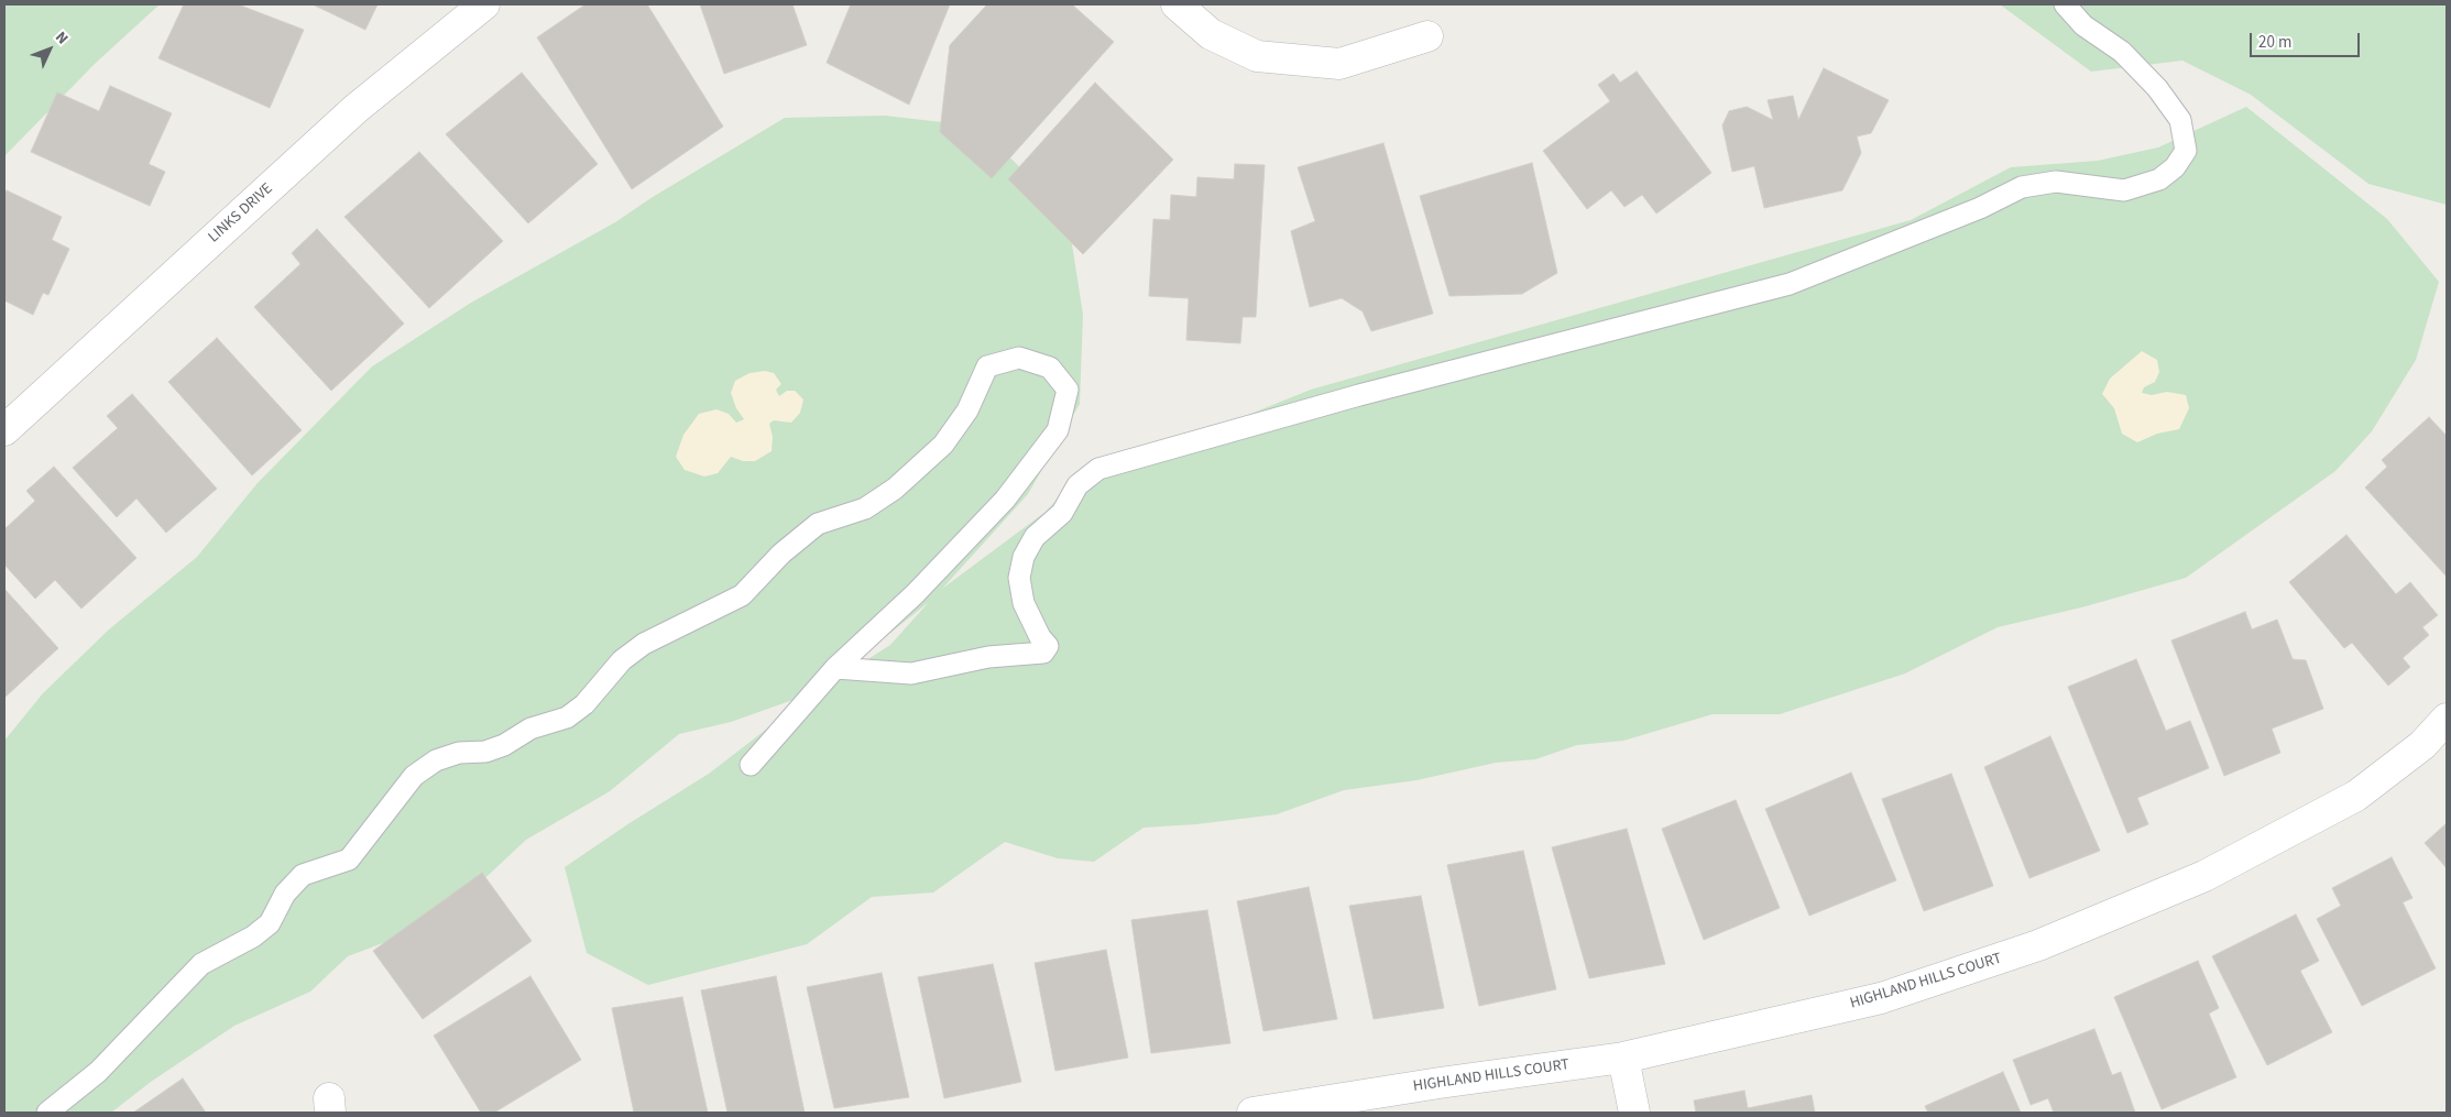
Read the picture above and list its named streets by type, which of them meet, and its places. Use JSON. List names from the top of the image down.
{
  "streets": {
    "street": ["LINKS DRIVE", "HIGHLAND HILLS COURT"]
  },
  "scale_bar": "20 m",
  "north": "top right"
}
